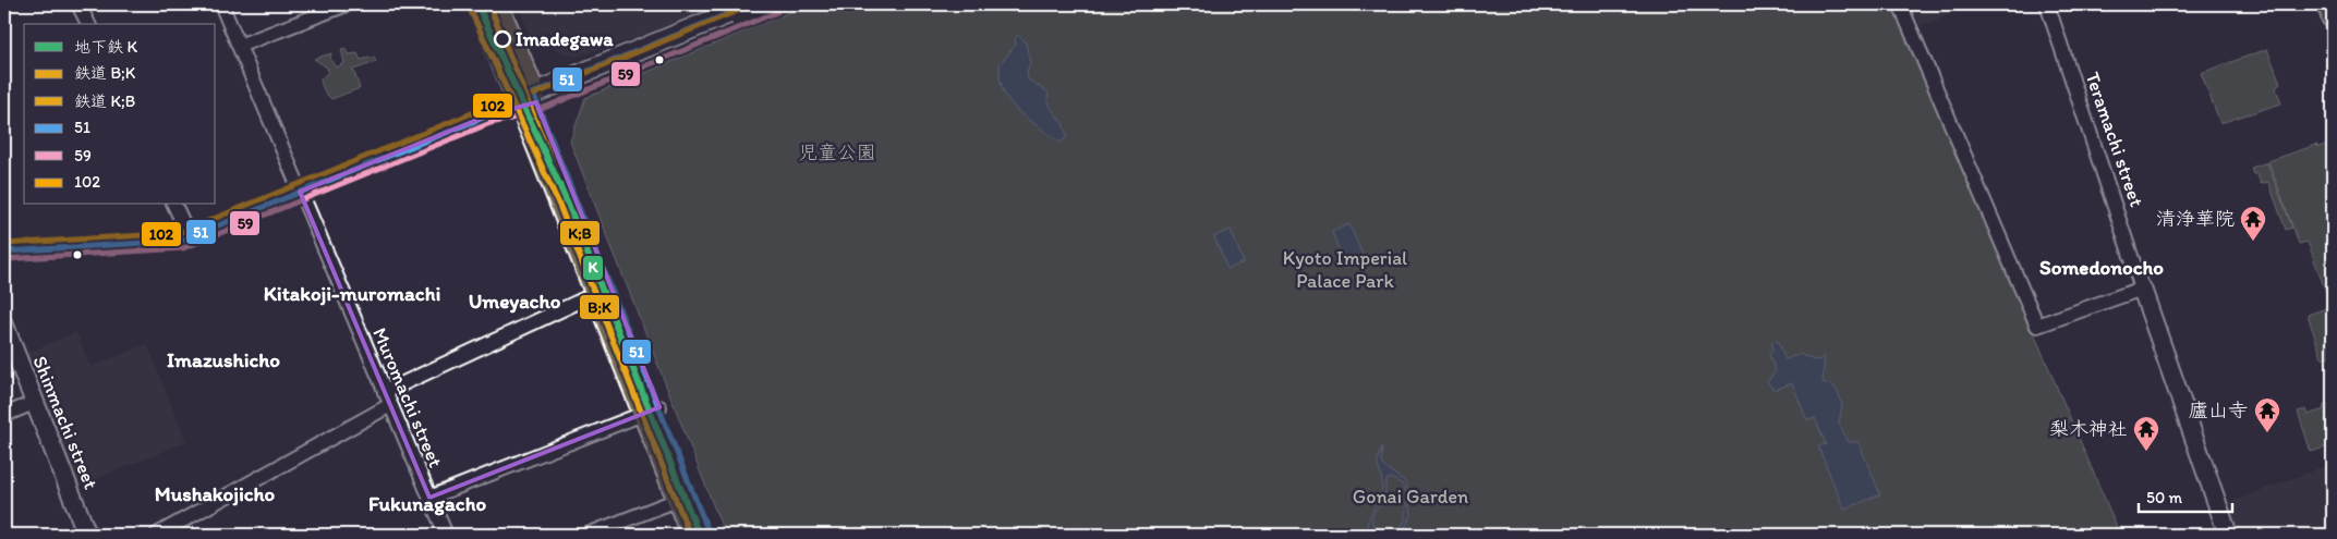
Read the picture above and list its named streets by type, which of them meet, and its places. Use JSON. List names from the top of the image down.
{
  "streets": {
    "street": ["Teramachi street", "Muromachi street", "Shinmachi street"]
  },
  "districts": [
    "Somedonocho",
    "Kitakoji-muromachi",
    "Umeyacho",
    "Imazushicho",
    "Mushakojicho",
    "Fukunagacho"
  ],
  "parks": ["児童公園", "Kyoto Imperial Palace Park", "Gonai Garden"],
  "places": {
    "other": ["Imadegawa"],
    "temple": ["清浄華院", "廬山寺", "梨木神社"]
  },
  "lines": [
    "metro line K",
    "transit line 51",
    "transit line 102",
    "rail line B;K",
    "rail line K;B",
    "transit line 59"
  ],
  "legend": [
    "地下鉄 K",
    "鉄道 B;K",
    "鉄道 K;B",
    "51",
    "59",
    "102"
  ],
  "scale_bar": "50 m"
}
